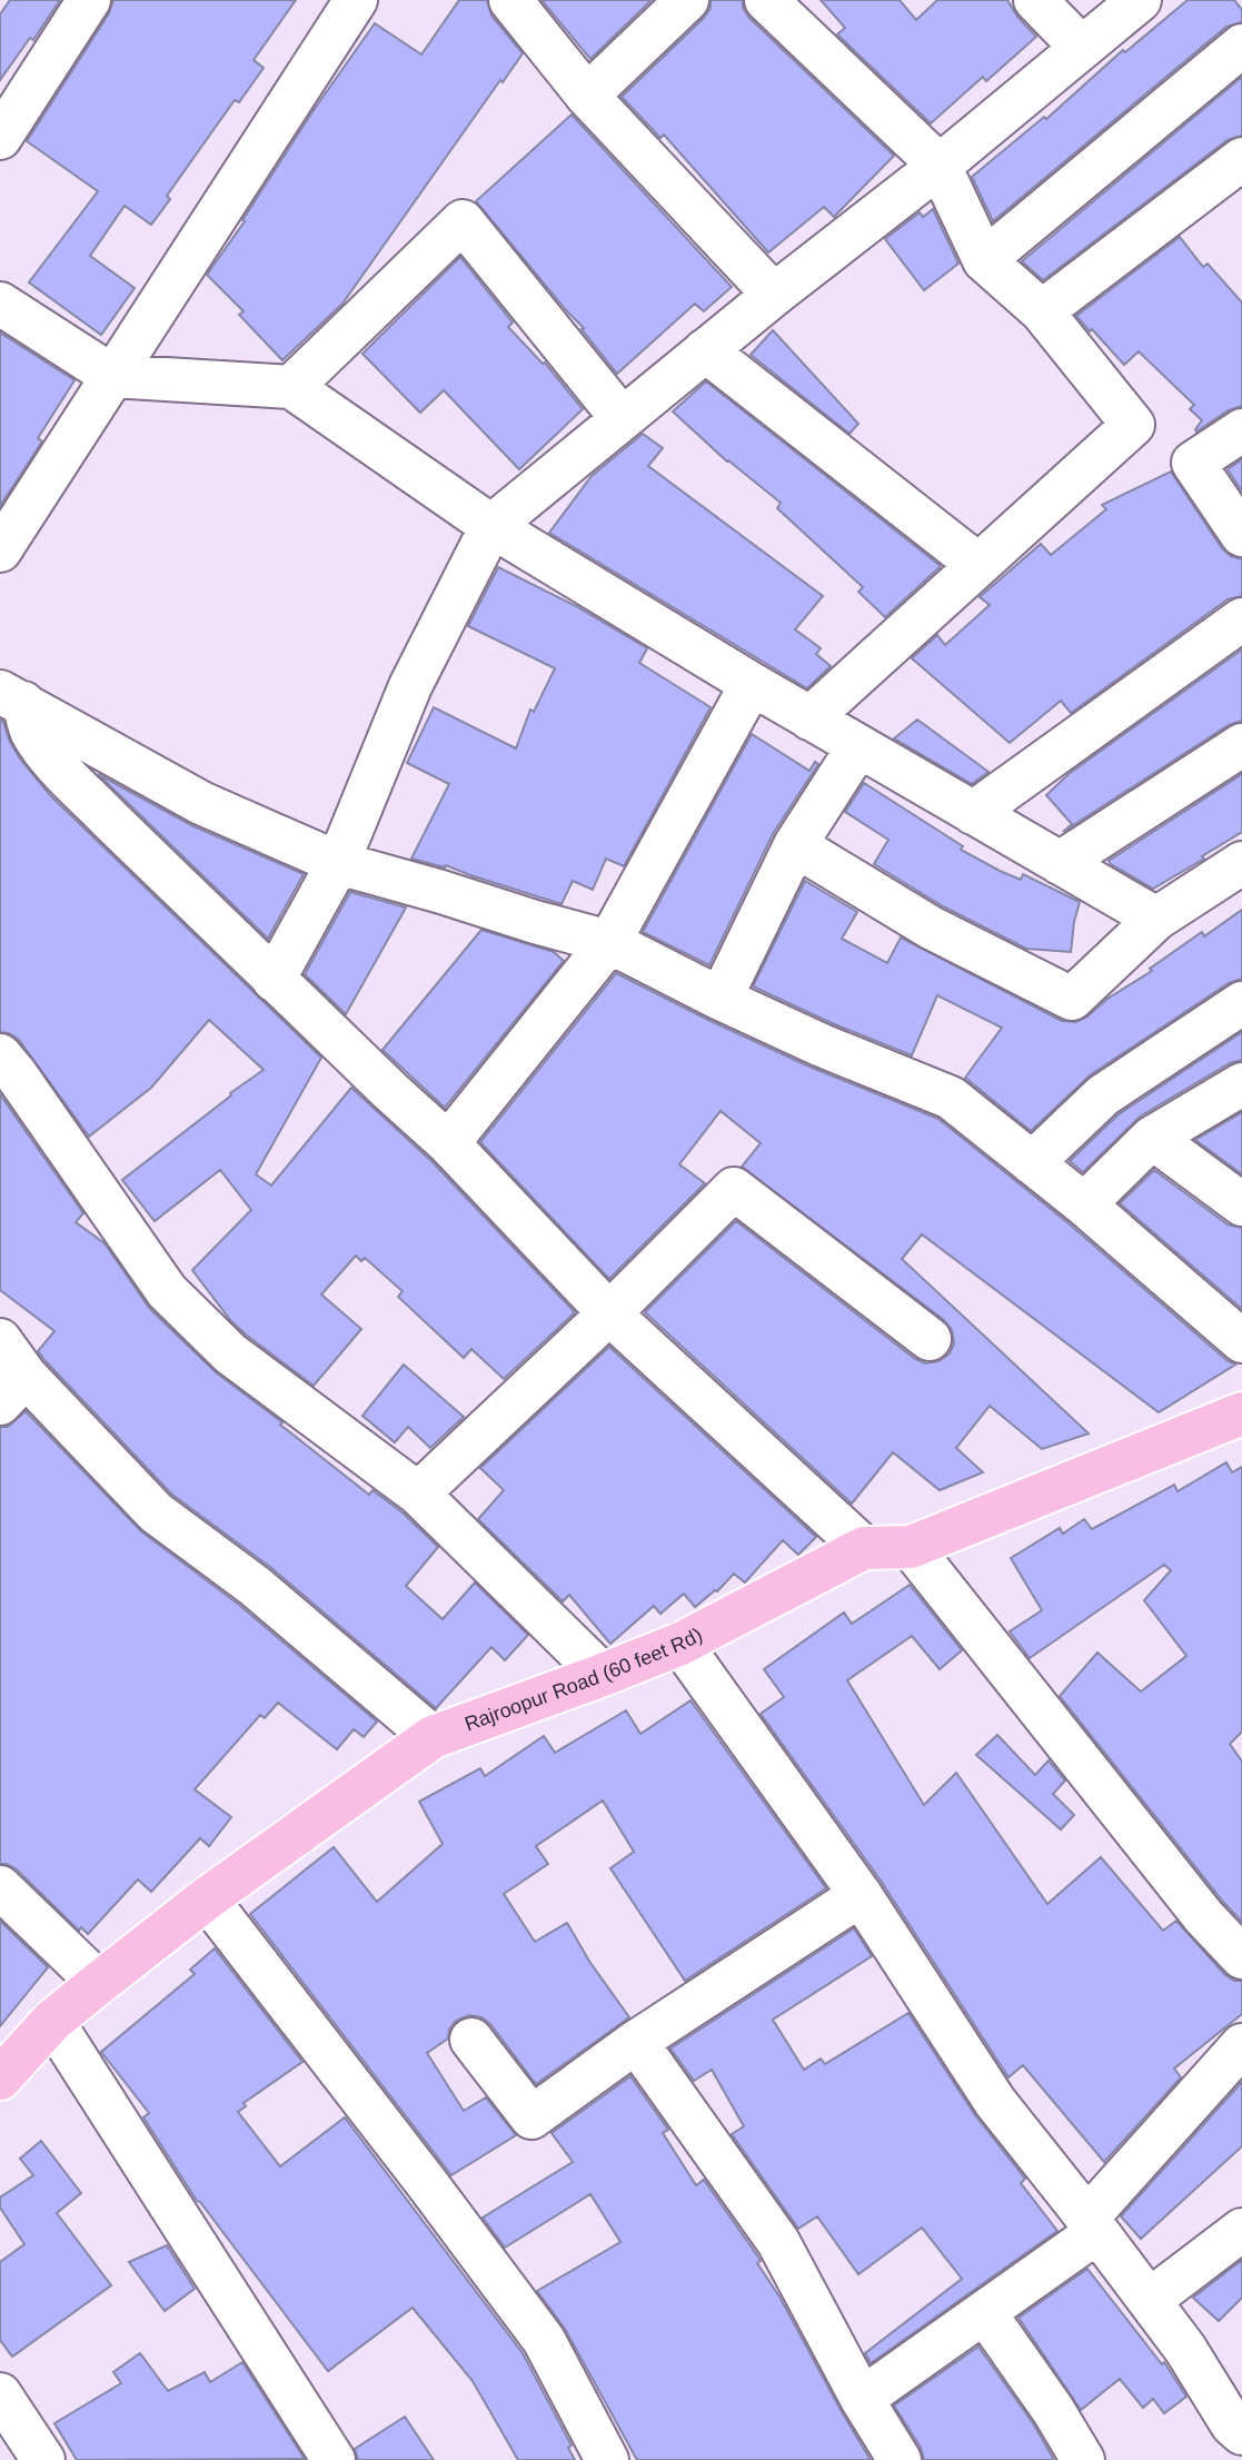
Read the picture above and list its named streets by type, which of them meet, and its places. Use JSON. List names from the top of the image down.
{
  "streets": {
    "main road": ["Rajroopur Road (60 feet Rd)"]
  }
}
